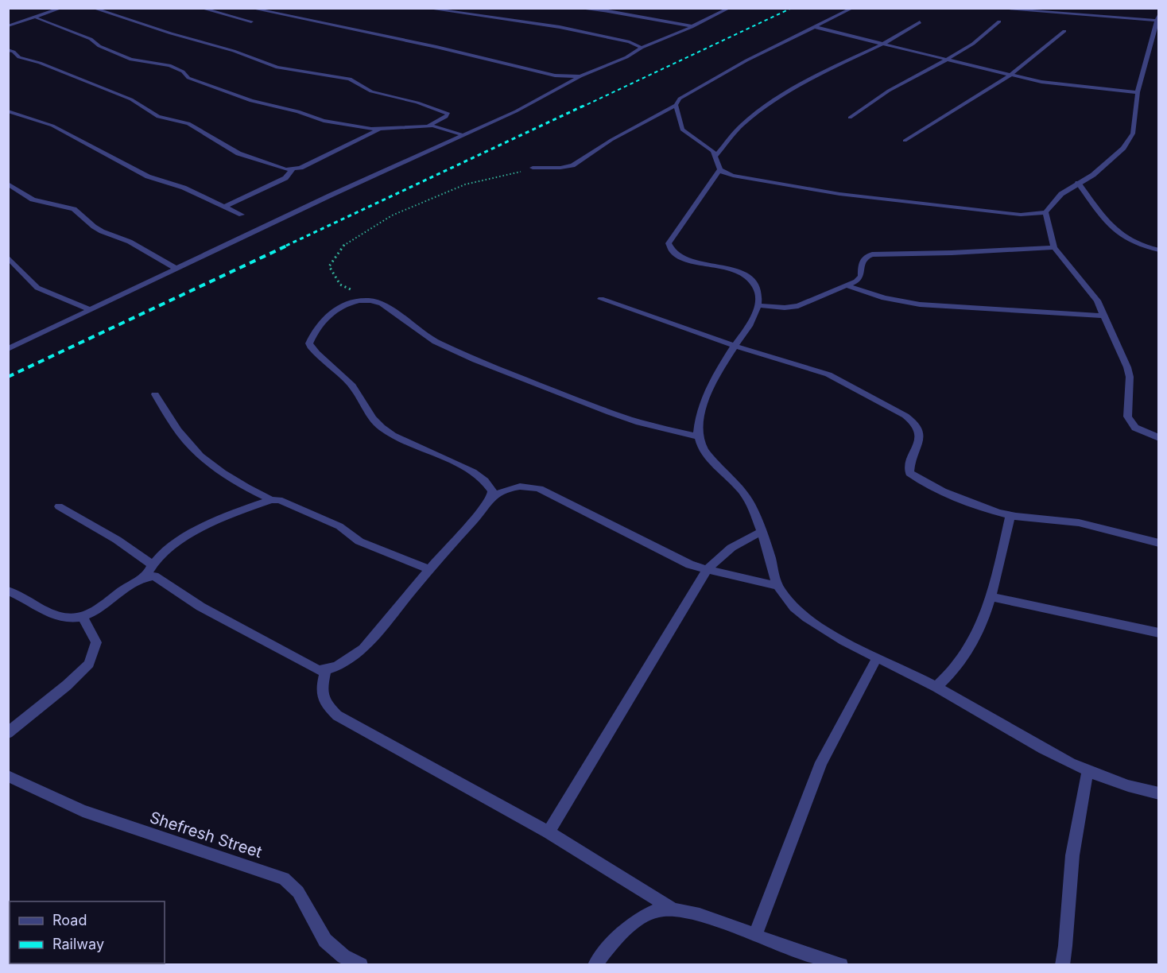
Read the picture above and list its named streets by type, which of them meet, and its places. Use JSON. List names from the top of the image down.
{
  "streets": {
    "street": ["Shefresh Street"]
  },
  "legend": ["Road", "Railway"]
}
